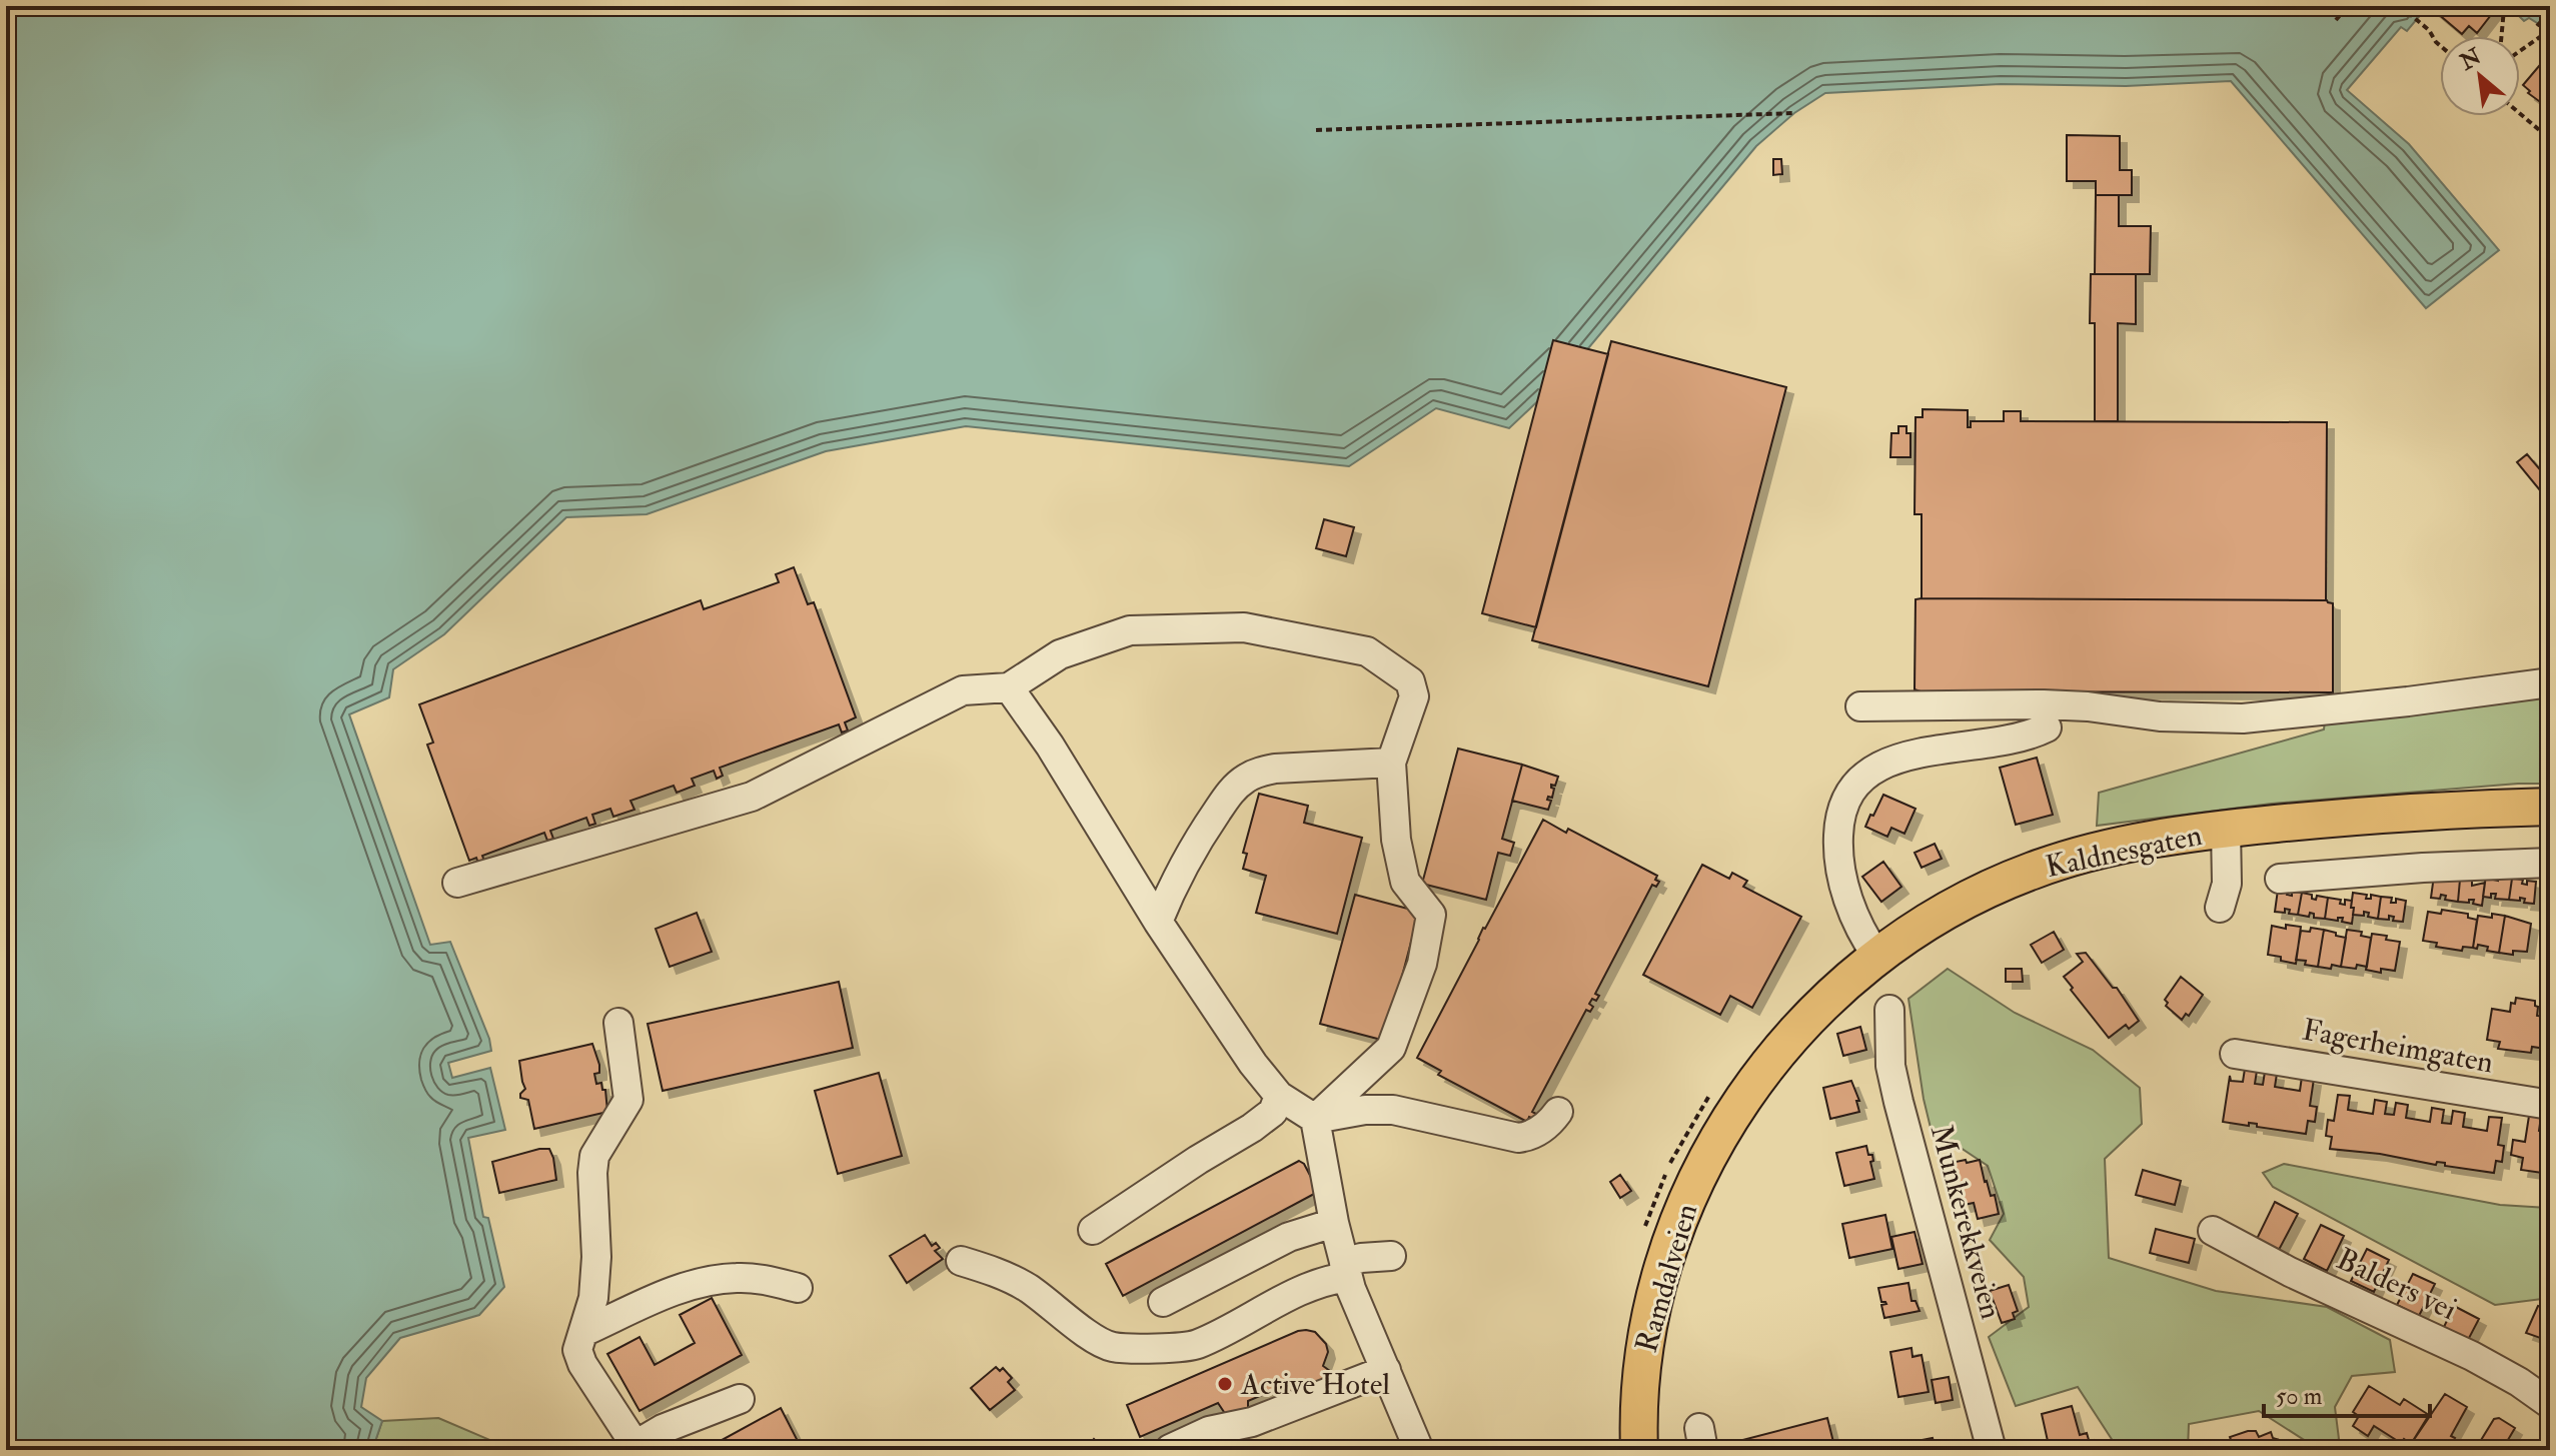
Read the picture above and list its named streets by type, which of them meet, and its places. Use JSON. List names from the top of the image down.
{
  "streets": {
    "main road": ["Kaldnesgaten", "Ramdalveien"],
    "street": ["Fagerheimgaten", "Munkerekkveien", "Balders vei"]
  },
  "crossings": [
    ["Kaldnesgaten", "Ramdalveien"]
  ],
  "places": ["Active Hotel"],
  "scale_bar": "50 m",
  "north": "top left"
}
